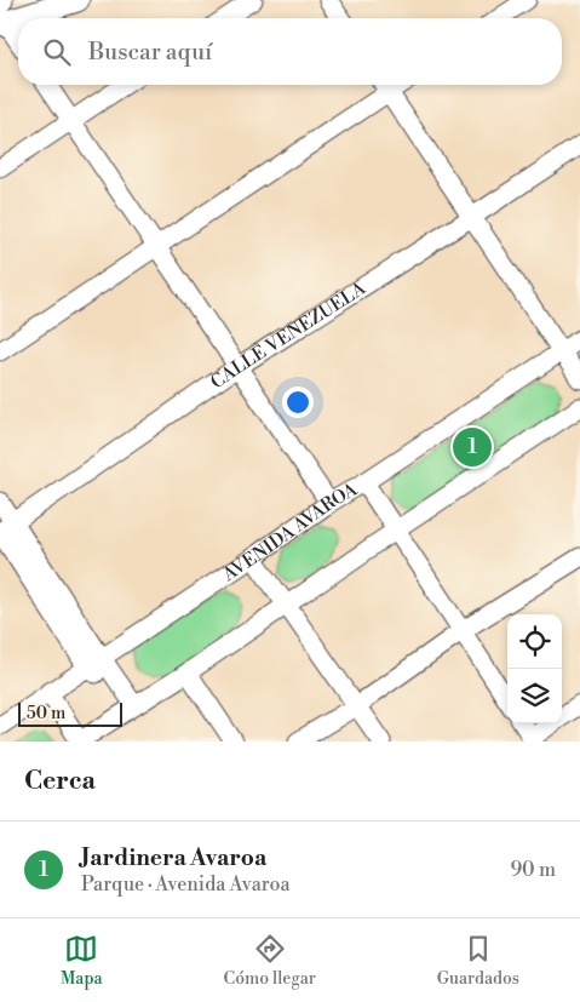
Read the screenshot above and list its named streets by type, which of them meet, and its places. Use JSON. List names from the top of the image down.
{
  "streets": {
    "street": ["CALLE VENEZUELA", "AVENIDA AVAROA"]
  },
  "scale_bar": "50 m",
  "page": {
    "search": "Buscar aquí",
    "pins": "1",
    "scale": "50 m",
    "heading": "Cerca",
    "list": [
      {
        "mark": "1",
        "name": "Jardinera Avaroa",
        "note": "Parque · Avenida Avaroa",
        "value": "90 m"
      }
    ],
    "nav": ["Mapa", "Cómo llegar", "Guardados"]
  }
}
